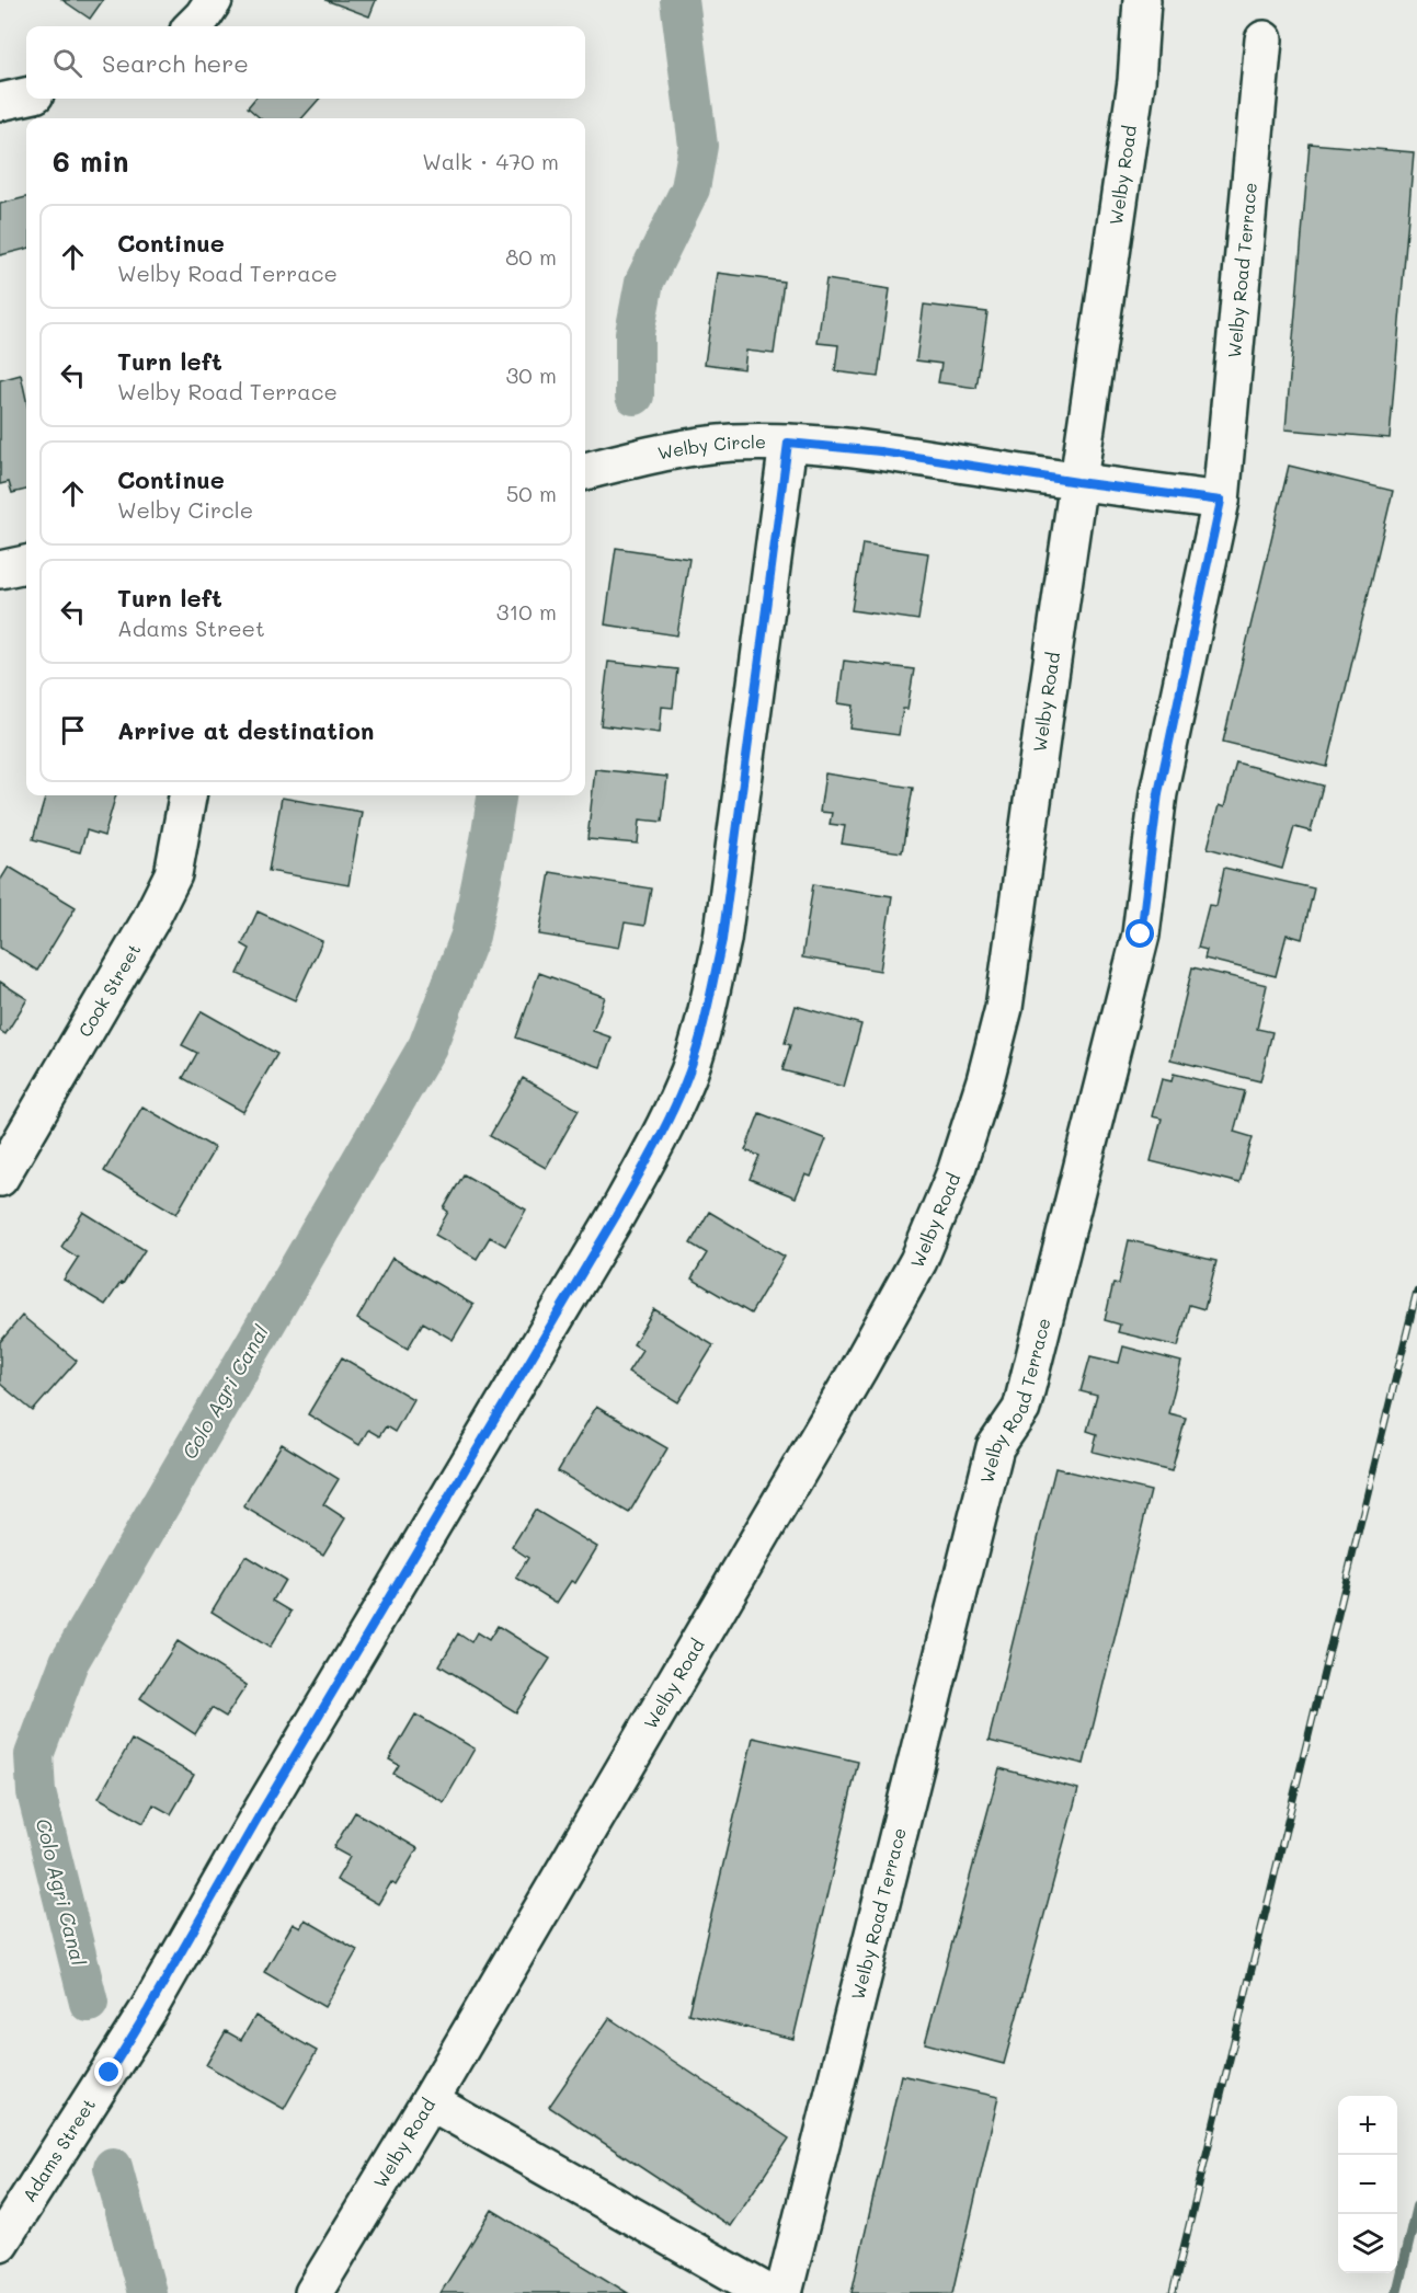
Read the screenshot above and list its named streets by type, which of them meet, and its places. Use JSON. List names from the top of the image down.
{
  "streets": {
    "street": [
      "Welby Road",
      "Welby Road Terrace",
      "Welby Circle",
      "Cook Street",
      "Adams Street"
    ]
  },
  "crossings": [
    ["Welby Road", "Welby Circle"],
    ["Welby Circle", "Adams Street"]
  ],
  "water": ["Colo Agri Canal"],
  "page": {
    "search": "Search here",
    "heading": ["6 min", "Walk · 470 m"],
    "list": [
      ["Continue", "Welby Road Terrace", "80 m"],
      ["Turn left", "Welby Road Terrace", "30 m"],
      ["Continue", "Welby Circle", "50 m"],
      ["Turn left", "Adams Street", "310 m"],
      "Arrive at destination"
    ],
    "map_buttons": ["+", "−"]
  }
}
